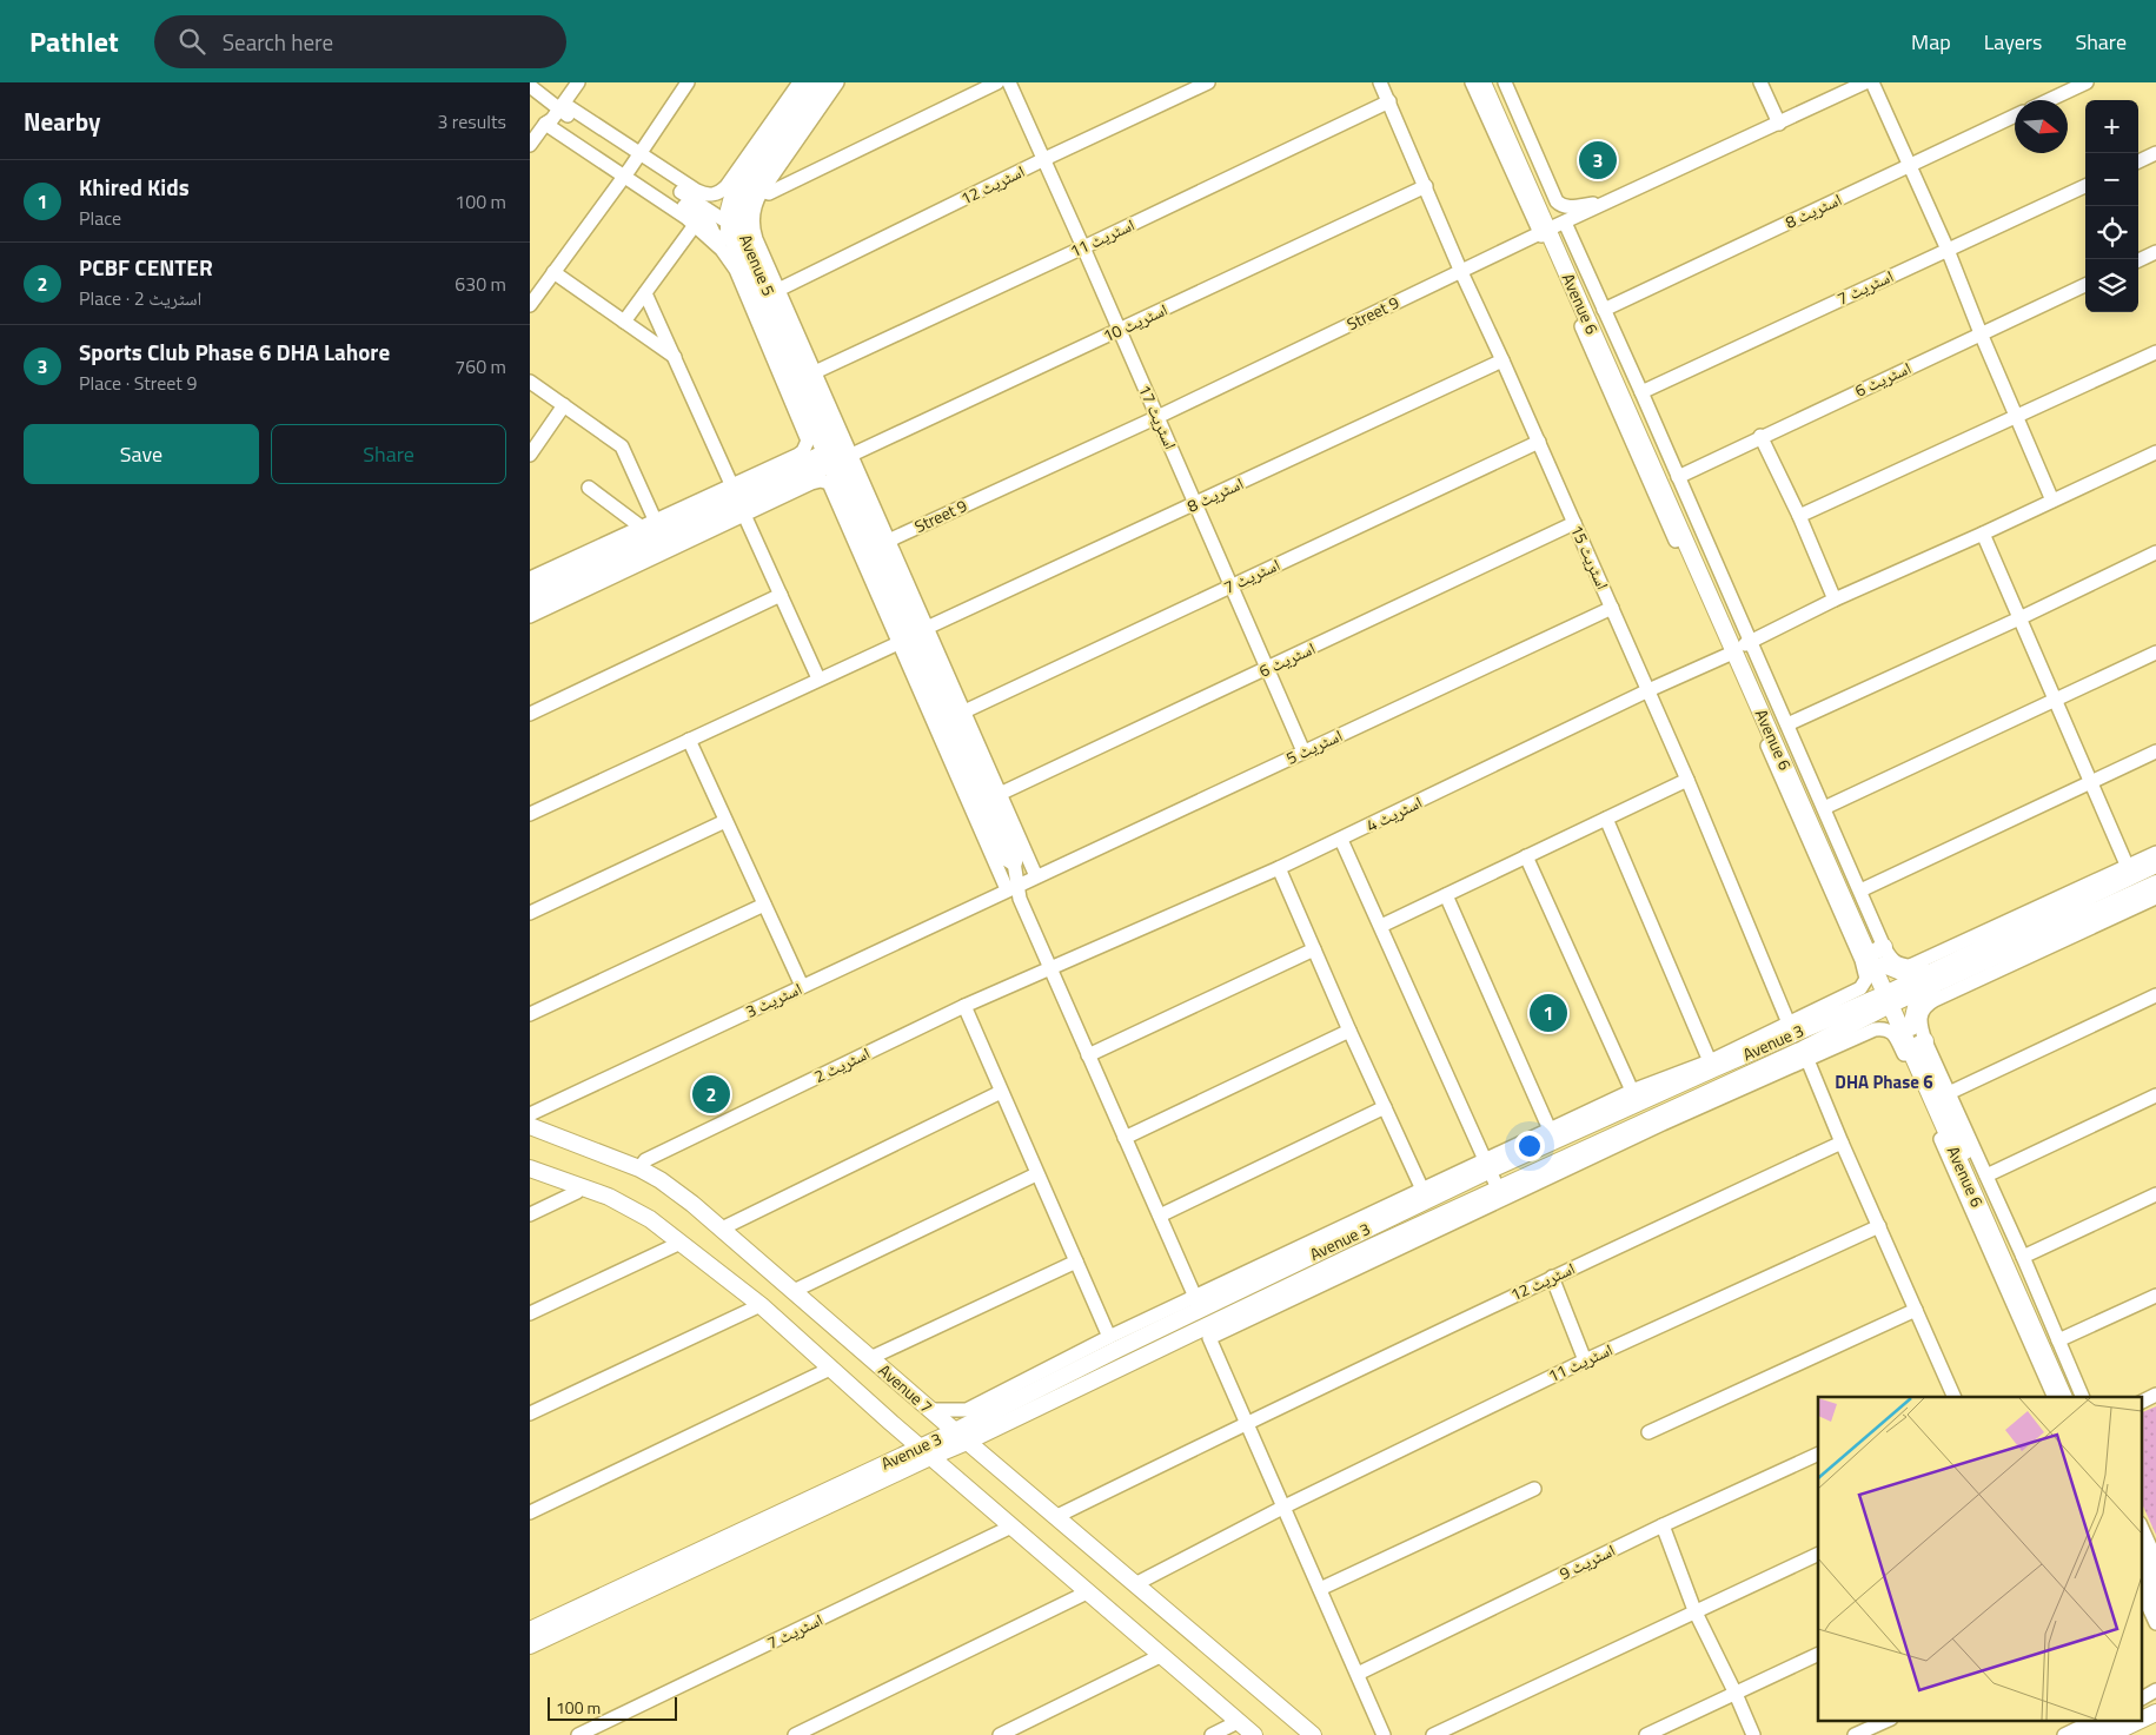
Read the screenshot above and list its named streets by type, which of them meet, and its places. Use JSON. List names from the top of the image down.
{
  "streets": {
    "main road": [
      "Avenue 5",
      "Avenue 6",
      "Avenue 3",
      "Avenue 7"
    ],
    "street": [
      "اسٹریٹ 12",
      "اسٹریٹ 8",
      "اسٹریٹ 11",
      "اسٹریٹ 7",
      "Street 9",
      "اسٹریٹ 10",
      "اسٹریٹ 6",
      "اسٹریٹ 17",
      "اسٹریٹ 15",
      "اسٹریٹ 5",
      "اسٹریٹ 4",
      "اسٹریٹ 3",
      "اسٹریٹ 2",
      "اسٹریٹ 9"
    ]
  },
  "crossings": [
    ["اسٹریٹ 12", "اسٹریٹ 17"],
    ["اسٹریٹ 12", "Avenue 7"],
    ["اسٹریٹ 8", "اسٹریٹ 17"],
    ["اسٹریٹ 8", "اسٹریٹ 15"],
    ["اسٹریٹ 11", "اسٹریٹ 17"],
    ["اسٹریٹ 11", "اسٹریٹ 15"],
    ["اسٹریٹ 11", "Avenue 7"],
    ["Avenue 5", "اسٹریٹ 10"],
    ["اسٹریٹ 7", "اسٹریٹ 17"],
    ["اسٹریٹ 7", "اسٹریٹ 15"],
    ["Avenue 6", "Street 9"],
    ["Avenue 6", "اسٹریٹ 4"],
    ["Avenue 6", "Avenue 3"],
    ["Street 9", "اسٹریٹ 17"],
    ["Street 9", "اسٹریٹ 15"],
    ["اسٹریٹ 10", "اسٹریٹ 17"],
    ["اسٹریٹ 10", "اسٹریٹ 15"],
    ["اسٹریٹ 6", "اسٹریٹ 17"],
    ["اسٹریٹ 6", "اسٹریٹ 15"],
    ["اسٹریٹ 17", "اسٹریٹ 5"],
    ["اسٹریٹ 15", "اسٹریٹ 5"],
    ["اسٹریٹ 15", "اسٹریٹ 4"],
    ["اسٹریٹ 15", "Avenue 3"],
    ["اسٹریٹ 5", "اسٹریٹ 3"],
    ["اسٹریٹ 4", "اسٹریٹ 2"],
    ["Avenue 3", "Avenue 7"],
    ["اسٹریٹ 2", "Avenue 7"]
  ],
  "districts": ["DHA Phase 6"],
  "scale_bar": "100 m",
  "north": "right",
  "page": {
    "header": "Pathlet",
    "search": "Search here",
    "nav": ["Map", "Layers", "Share"],
    "heading": ["Nearby", "3 results"],
    "map_buttons": ["+", "−"],
    "pins": ["3", "1", "2"],
    "list": [
      {
        "mark": "1",
        "name": "Khired Kids",
        "note": "Place",
        "value": "100 m"
      },
      {
        "mark": "2",
        "name": "PCBF CENTER",
        "note": "Place · اسٹریٹ 2",
        "value": "630 m"
      },
      {
        "mark": "3",
        "name": "Sports Club Phase 6 DHA Lahore",
        "note": "Place · Street 9",
        "value": "760 m"
      }
    ],
    "buttons": ["Save", "Share"],
    "scale": "100 m"
  }
}
